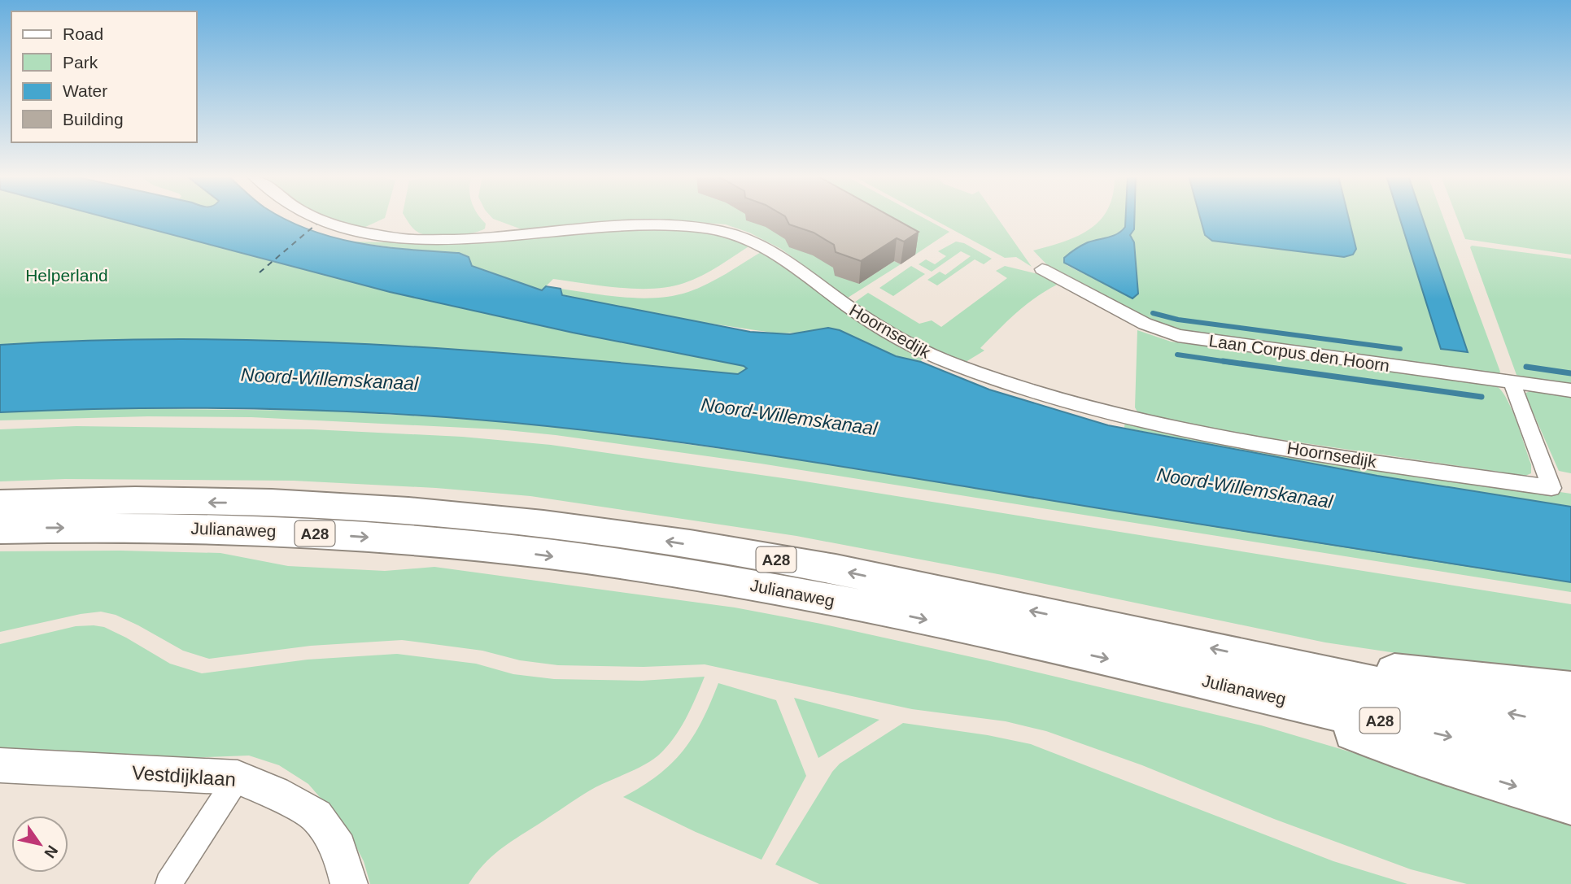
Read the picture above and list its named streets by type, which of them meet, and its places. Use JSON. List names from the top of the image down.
{
  "streets": {
    "highway": ["Julianaweg", "A28"],
    "street": ["Hoornsedijk", "Laan Corpus den Hoorn", "Vestdijklaan"]
  },
  "crossings": [
    ["Hoornsedijk", "Laan Corpus den Hoorn"],
    ["Julianaweg", "A28"]
  ],
  "water": ["Noord-Willemskanaal"],
  "parks": ["Helperland"],
  "legend": [
    "Road",
    "Park",
    "Water",
    "Building"
  ],
  "north": "bottom right"
}
